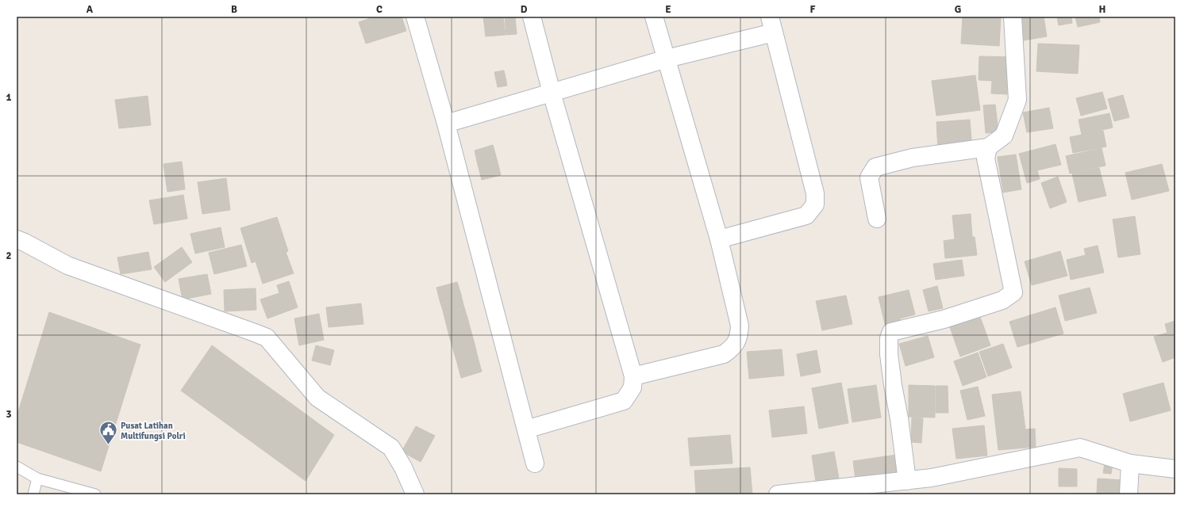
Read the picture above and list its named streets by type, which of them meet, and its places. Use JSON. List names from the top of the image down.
{
  "places": {
    "public building": ["Pusat Latihan Multifungsi Polri"]
  },
  "grid": {
    "columns": [
      "A",
      "B",
      "C",
      "D",
      "E",
      "F",
      "G",
      "H"
    ],
    "rows": ["1", "2", "3"]
  }
}
